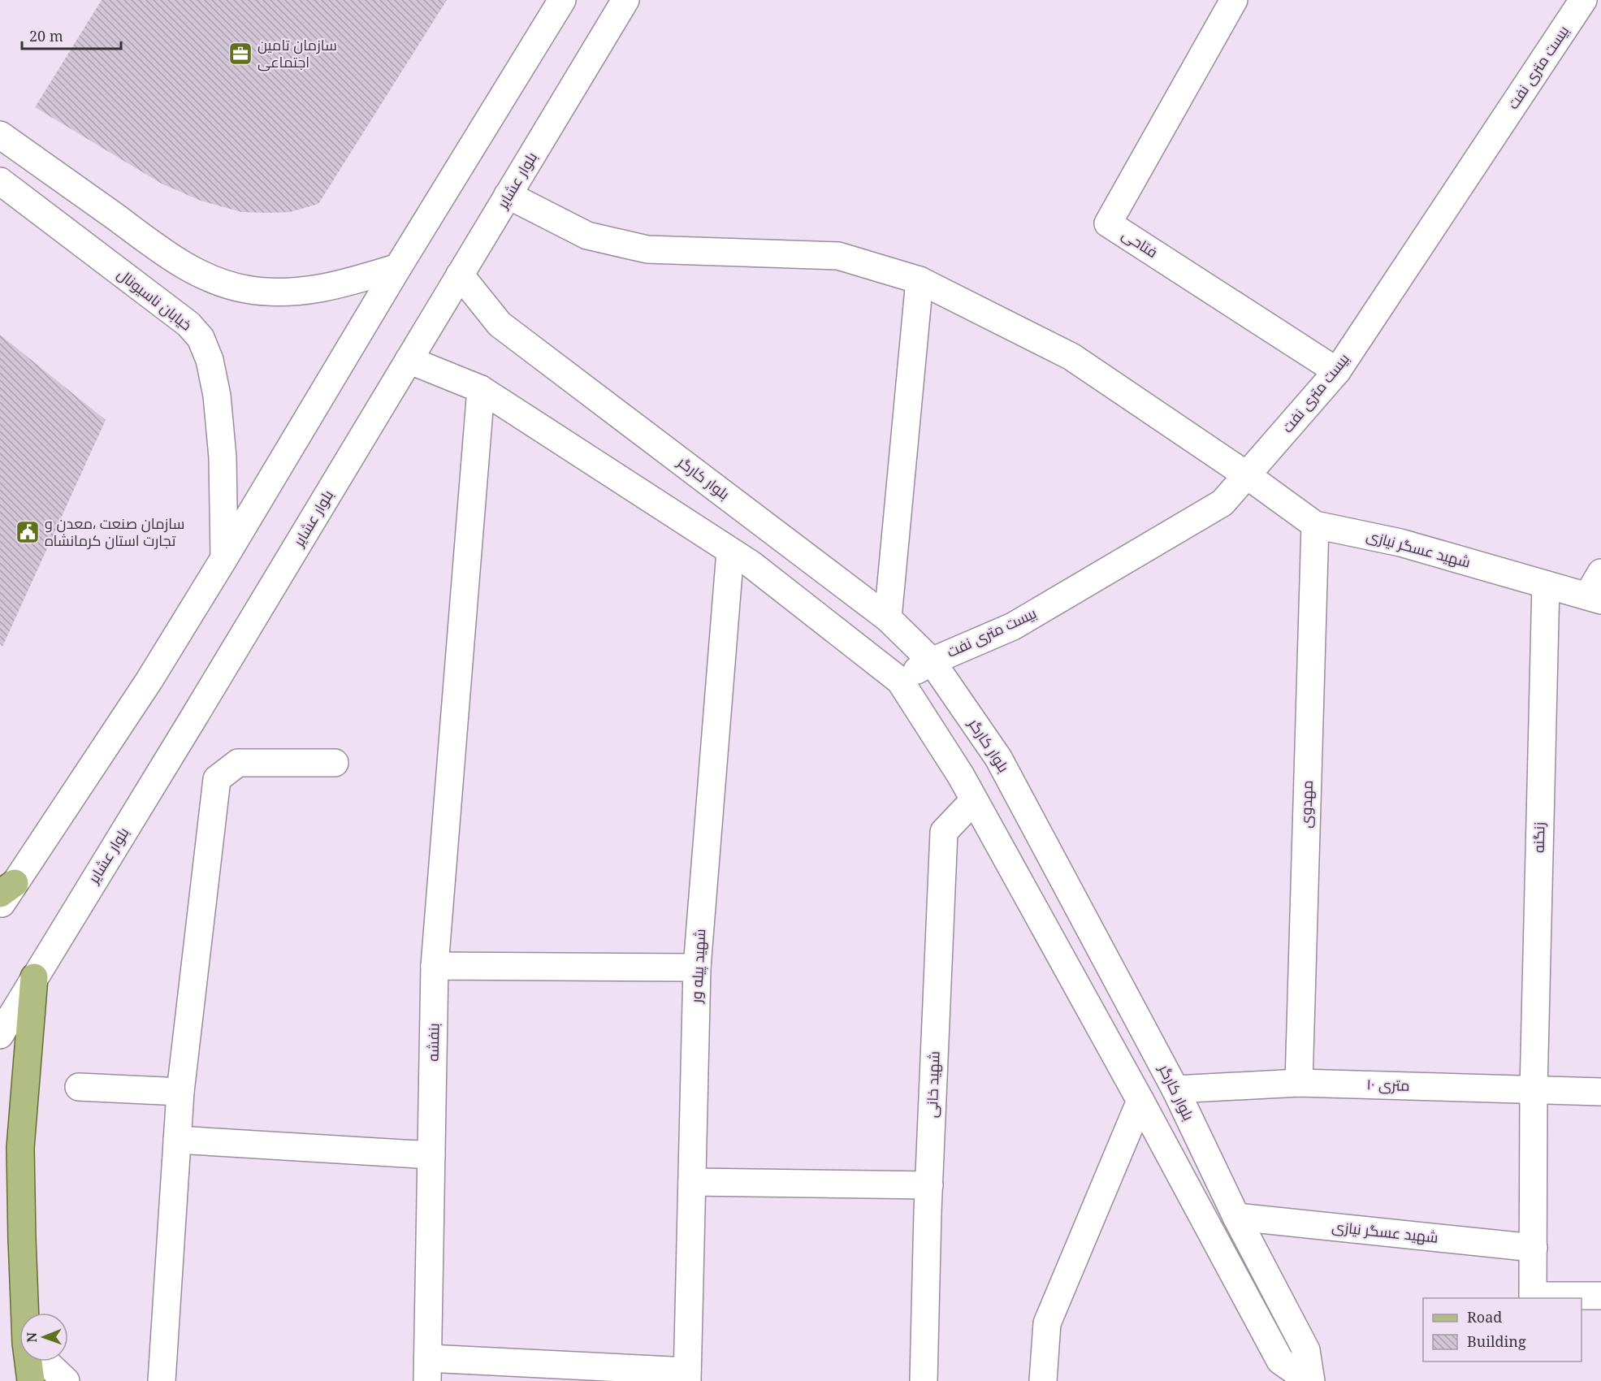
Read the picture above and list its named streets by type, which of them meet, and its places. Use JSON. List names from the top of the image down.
{
  "streets": {
    "street": [
      "بیست متری نفت",
      "بلوار عشایر",
      "فتاحی",
      "خیابان ناسیونال",
      "بلوار کارگر",
      "شهید عسگر نیازی",
      "مهدوی",
      "زنگنه",
      "شهید پیله ور",
      "بنفشه",
      "شهید خانی",
      "۱۰ متری"
    ]
  },
  "crossings": [
    ["بیست متری نفت", "فتاحی"],
    ["بیست متری نفت", "بلوار کارگر"],
    ["بیست متری نفت", "شهید عسگر نیازی"],
    ["بلوار عشایر", "بلوار کارگر"],
    ["بلوار عشایر", "شهید عسگر نیازی"],
    ["بلوار کارگر", "شهید عسگر نیازی"],
    ["بلوار کارگر", "شهید پیله ور"],
    ["بلوار کارگر", "بنفشه"],
    ["بلوار کارگر", "شهید خانی"],
    ["بلوار کارگر", "۱۰ متری"],
    ["شهید عسگر نیازی", "مهدوی"],
    ["شهید عسگر نیازی", "زنگنه"],
    ["مهدوی", "۱۰ متری"],
    ["زنگنه", "۱۰ متری"]
  ],
  "places": {
    "office": ["سازمان تامین اجتماعی"],
    "public building": ["سازمان صنعت ،معدن و تجارت استان کرمانشاه"]
  },
  "legend": ["Road", "Building"],
  "scale_bar": "20 m",
  "north": "left"
}
